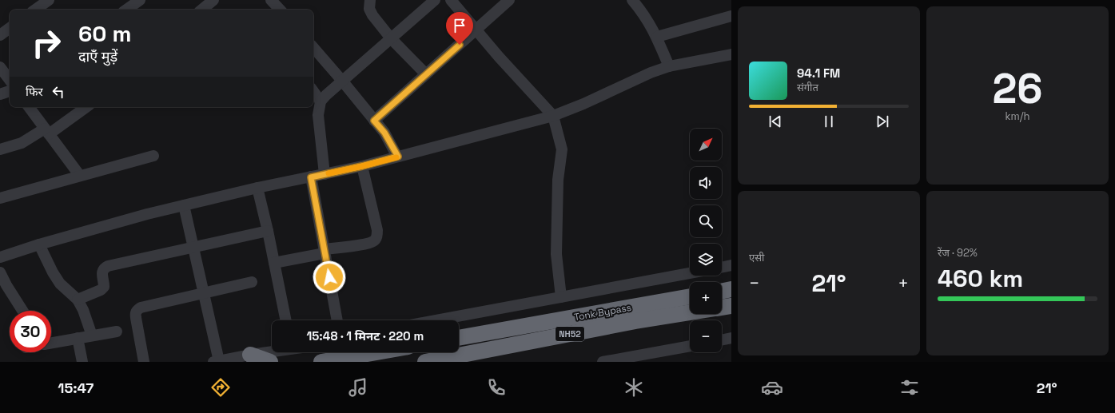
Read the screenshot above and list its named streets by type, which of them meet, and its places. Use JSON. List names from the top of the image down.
{
  "streets": {
    "highway": ["Tonk Bypass", "NH52"]
  },
  "north": "top right",
  "page": {
    "tile": [
      ["26", "km/h"],
      "एसी",
      ["रेंज · 92%", "460 km"]
    ],
    "turn": ["60 m", "दाएँ मुड़ें"],
    "song": ["94.1 FM", "संगीत"],
    "then": "फिर",
    "map_buttons": ["+", "−"],
    "heat": ["−", "21°", "+"],
    "limit": "30",
    "trip": "15:48 · 1 मिनट · 220 m",
    "tabs": ["15:47", "21°"]
  }
}
